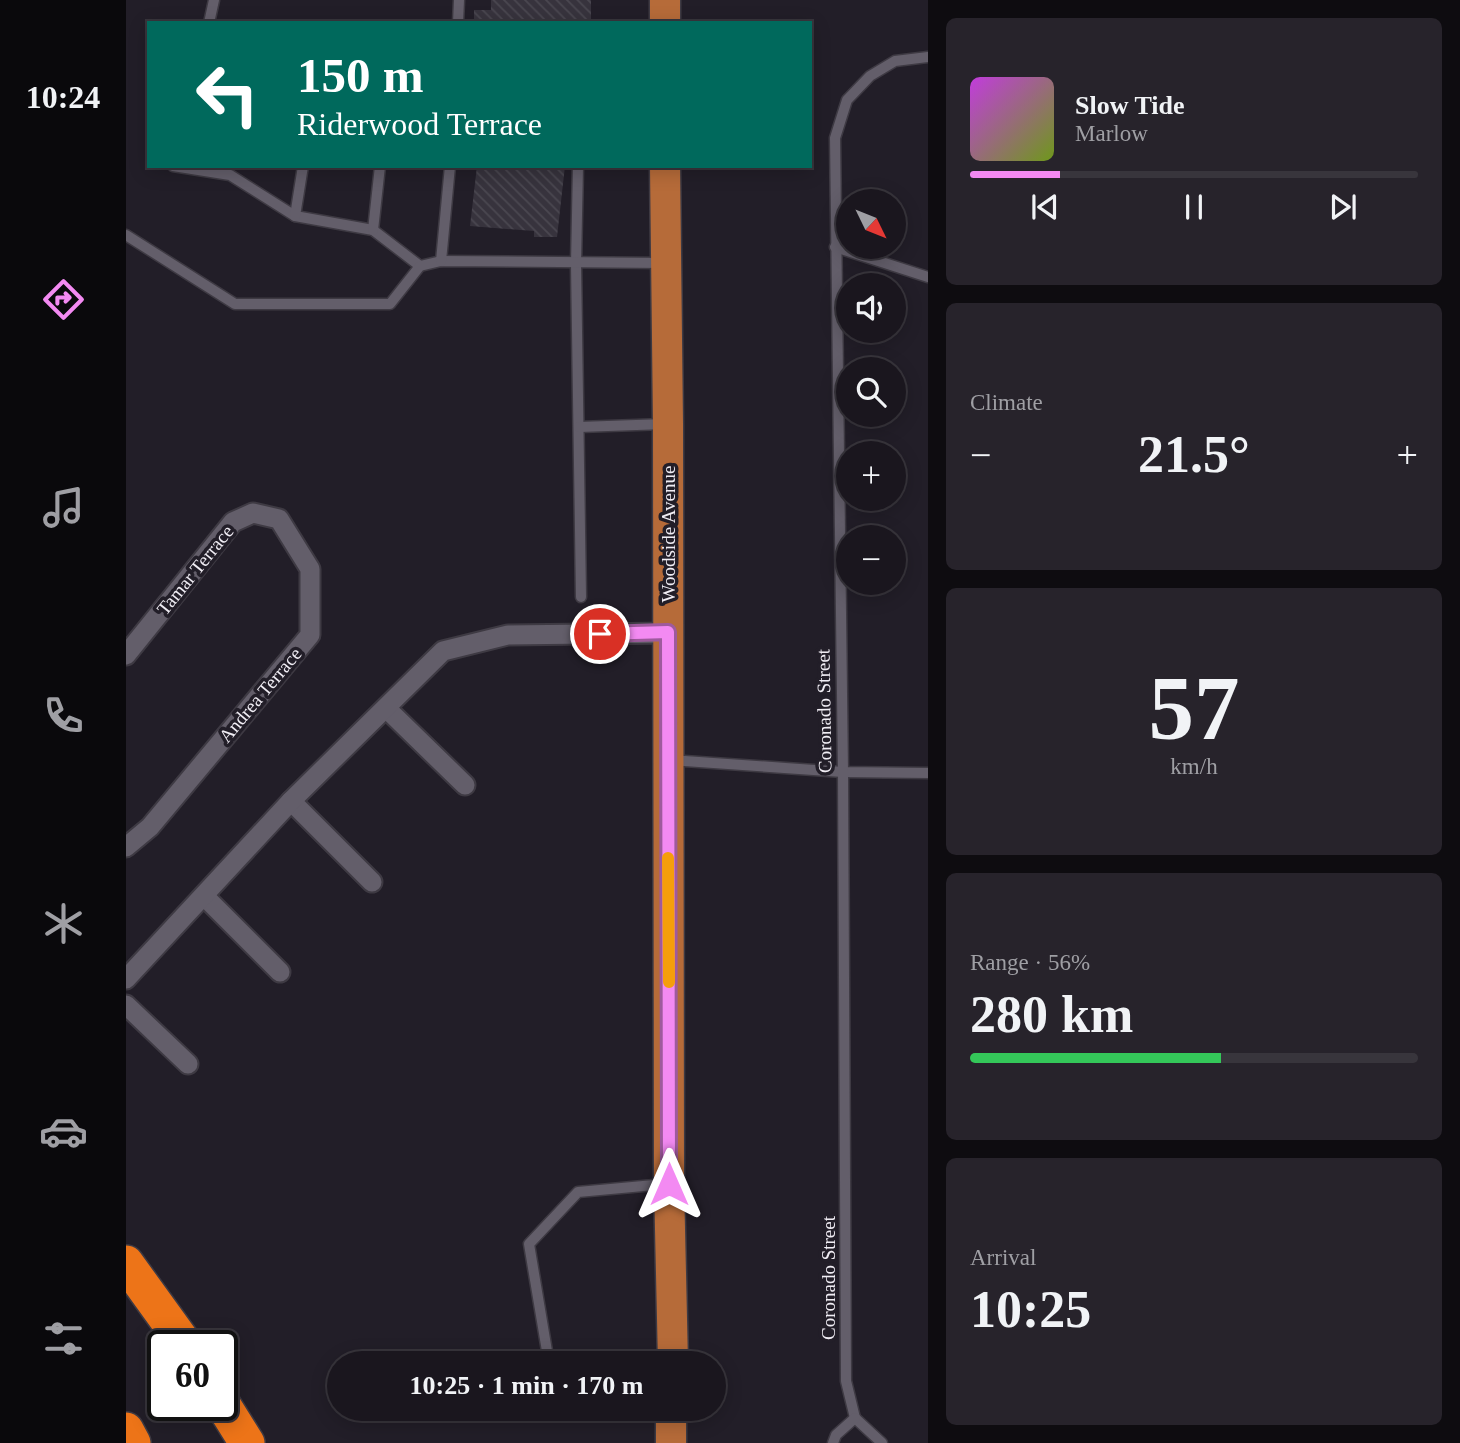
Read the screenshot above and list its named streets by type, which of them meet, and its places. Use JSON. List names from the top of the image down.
{
  "streets": {
    "main road": ["Woodside Avenue"],
    "street": ["Tamar Terrace", "Andrea Terrace"],
    "lane": ["Coronado Street"]
  },
  "crossings": [
    ["Tamar Terrace", "Andrea Terrace"]
  ],
  "north": "bottom right",
  "page": {
    "tabs": "10:24",
    "turn": ["150 m", "Riderwood Terrace"],
    "song": ["Slow Tide", "Marlow"],
    "map_buttons": ["+", "−"],
    "tile": [
      "Climate",
      ["57", "km/h"],
      ["Range · 56%", "280 km"],
      ["Arrival", "10:25"]
    ],
    "heat": ["−", "21.5°", "+"],
    "limit": "60",
    "trip": "10:25 · 1 min · 170 m"
  }
}
